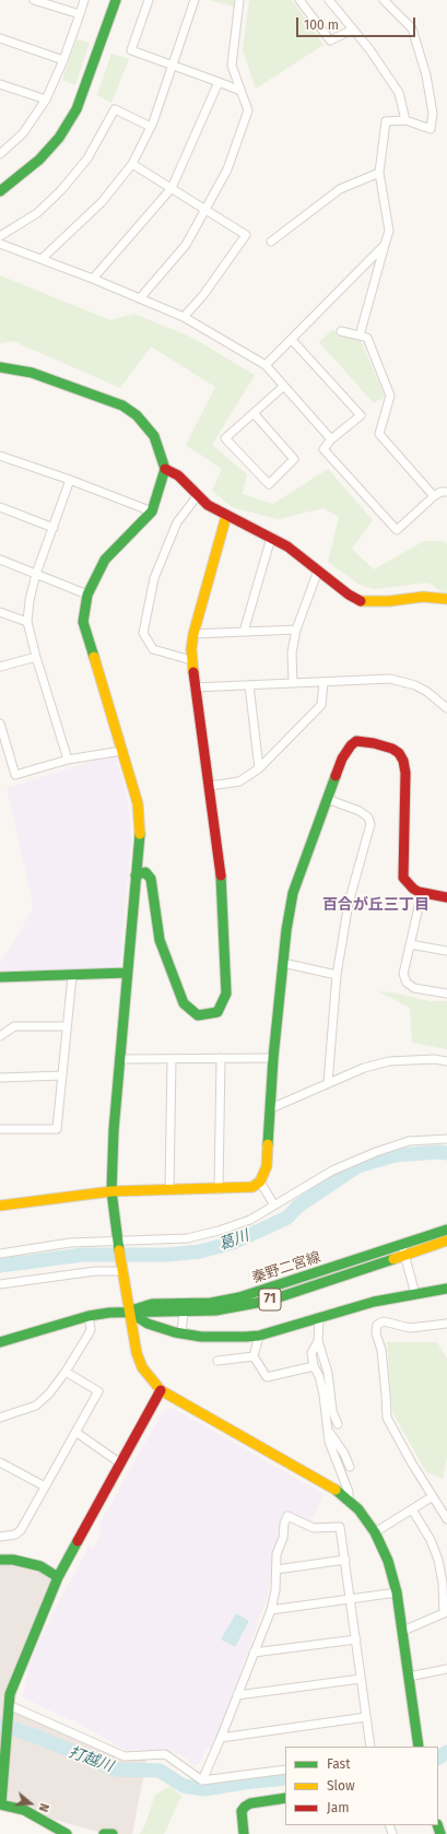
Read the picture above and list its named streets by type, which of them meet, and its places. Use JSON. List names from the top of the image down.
{
  "streets": {
    "street": ["秦野二宮線", "71"]
  },
  "districts": ["百合が丘三丁目"],
  "water": ["葛川", "打越川"],
  "legend": ["Fast", "Slow", "Jam"],
  "scale_bar": "100 m",
  "north": "right"
}
